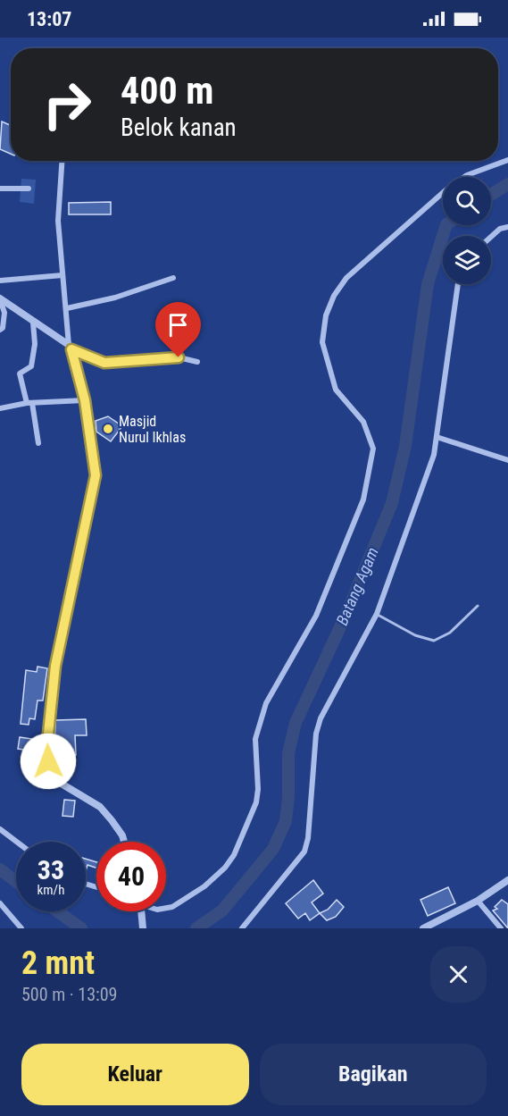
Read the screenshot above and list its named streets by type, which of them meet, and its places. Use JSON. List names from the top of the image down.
{
  "water": ["Batang Agam"],
  "places": ["Masjid Nurul Ikhlas"],
  "page": {
    "status": "13:07",
    "turn": ["400 m", "Belok kanan"],
    "speed": "33 km/h",
    "limit": "40",
    "heading": ["2 mnt", "500 m · 13:09"],
    "buttons": ["Keluar", "Bagikan"]
  }
}
